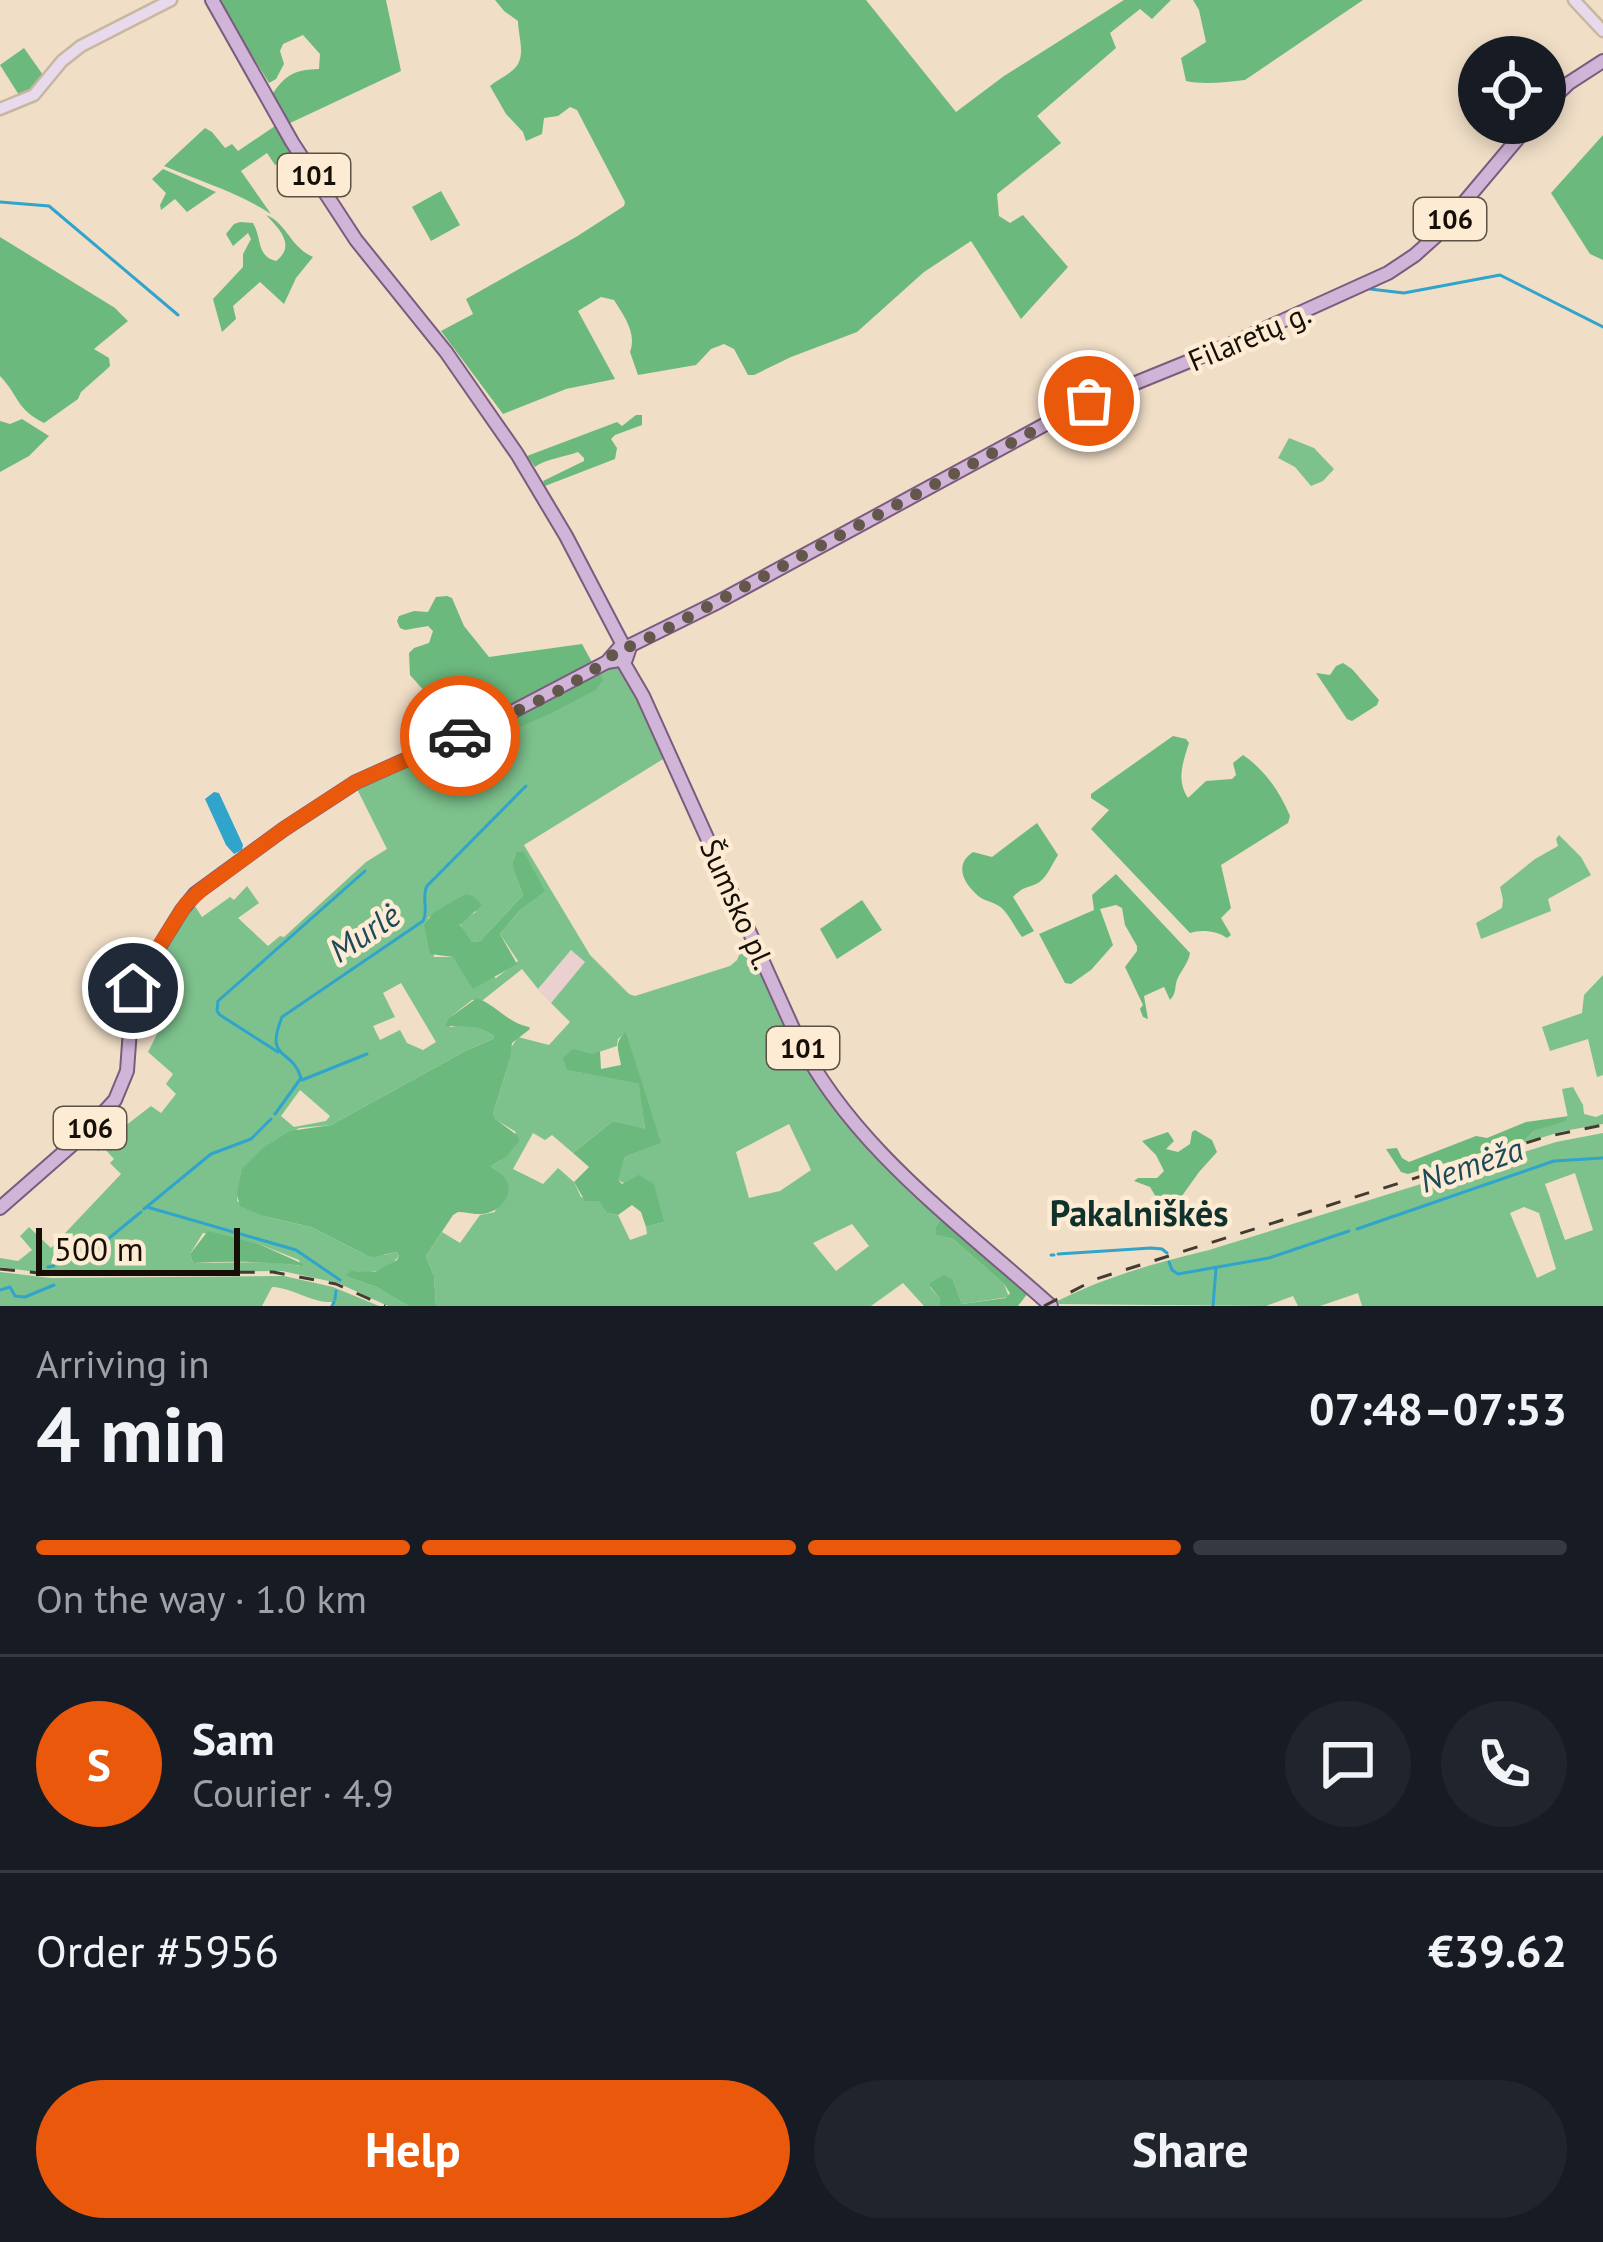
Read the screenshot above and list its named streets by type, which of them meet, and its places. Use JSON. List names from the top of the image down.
{
  "streets": {
    "main road": [
      "101",
      "106",
      "Filaretų g.",
      "Šumsko pl."
    ]
  },
  "crossings": [
    ["106", "Filaretų g."],
    ["106", "Šumsko pl."],
    ["Filaretų g.", "Šumsko pl."]
  ],
  "districts": ["Pakalniškės"],
  "water": ["Murlė", "Nemėža"],
  "scale_bar": "500 m",
  "page": {
    "scale": "500 m",
    "heading": ["4 min", "Arriving in", "07:48–07:53"],
    "panel": [
      "Sam",
      "Courier · 4.9",
      "Order #5956",
      "€39.62"
    ],
    "bar": "On the way · 1.0 km",
    "round": "S",
    "buttons": ["Help", "Share"]
  }
}
